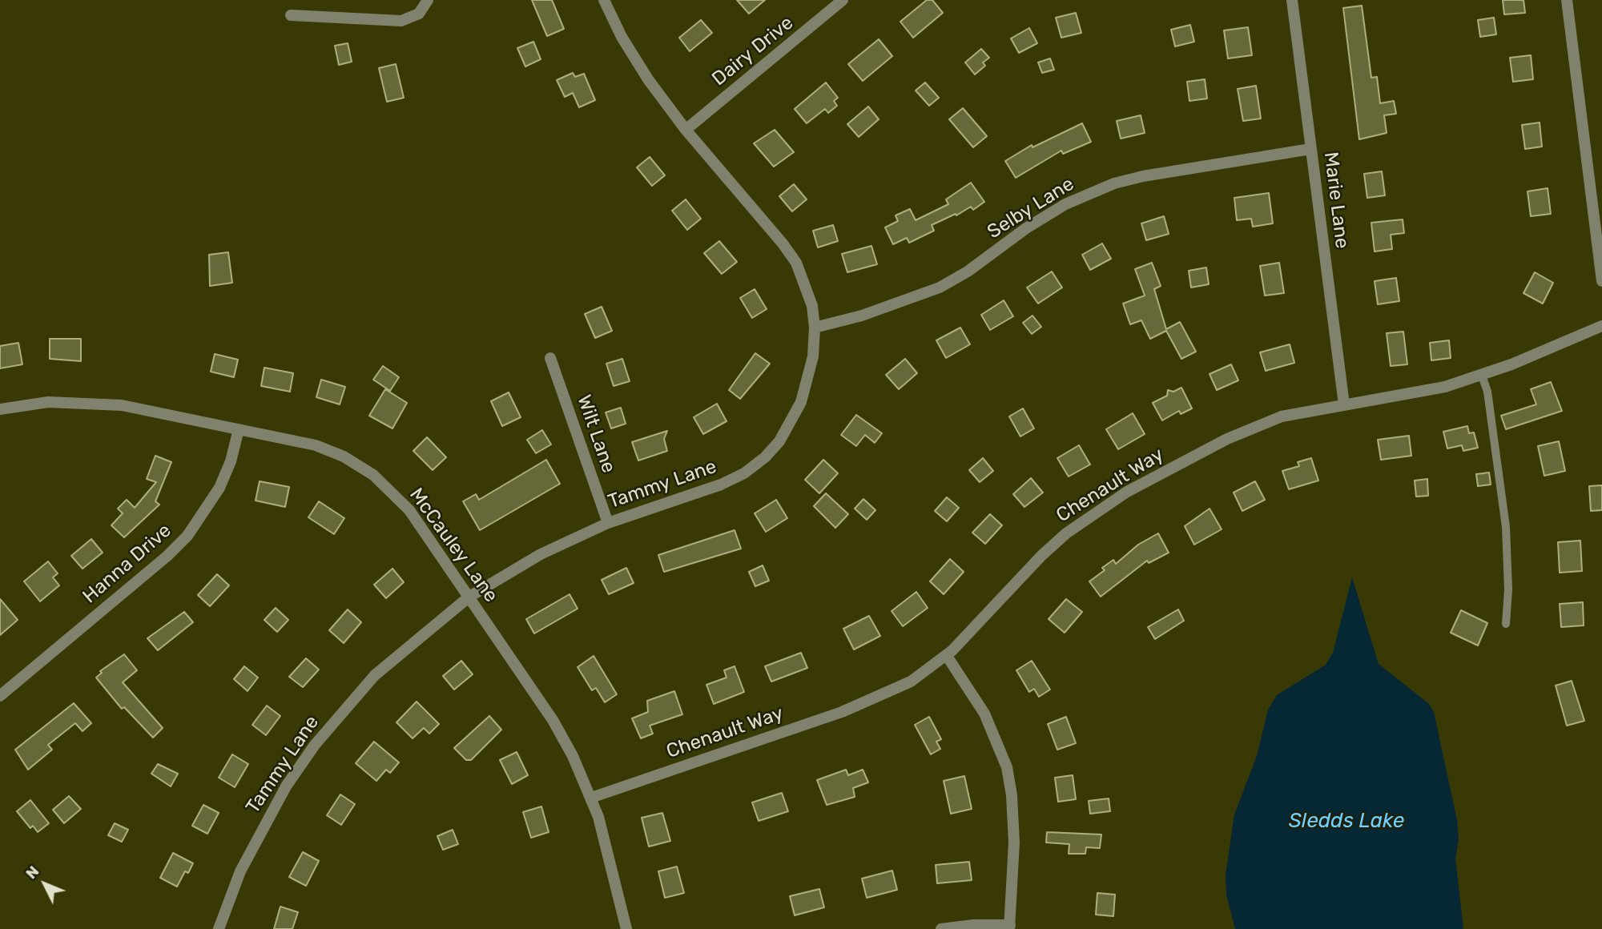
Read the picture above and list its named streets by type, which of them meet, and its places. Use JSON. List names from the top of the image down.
{
  "streets": {
    "street": [
      "Dairy Drive",
      "Marie Lane",
      "Selby Lane",
      "Wilt Lane",
      "Tammy Lane",
      "Chenault Way",
      "McCauley Lane",
      "Hanna Drive"
    ]
  },
  "crossings": [
    ["Dairy Drive", "Tammy Lane"],
    ["Marie Lane", "Selby Lane"],
    ["Marie Lane", "Chenault Way"],
    ["Selby Lane", "Tammy Lane"],
    ["Wilt Lane", "Tammy Lane"],
    ["Tammy Lane", "McCauley Lane"],
    ["Chenault Way", "McCauley Lane"],
    ["McCauley Lane", "Hanna Drive"]
  ],
  "water": ["Sledds Lake"],
  "north": "top left"
}
